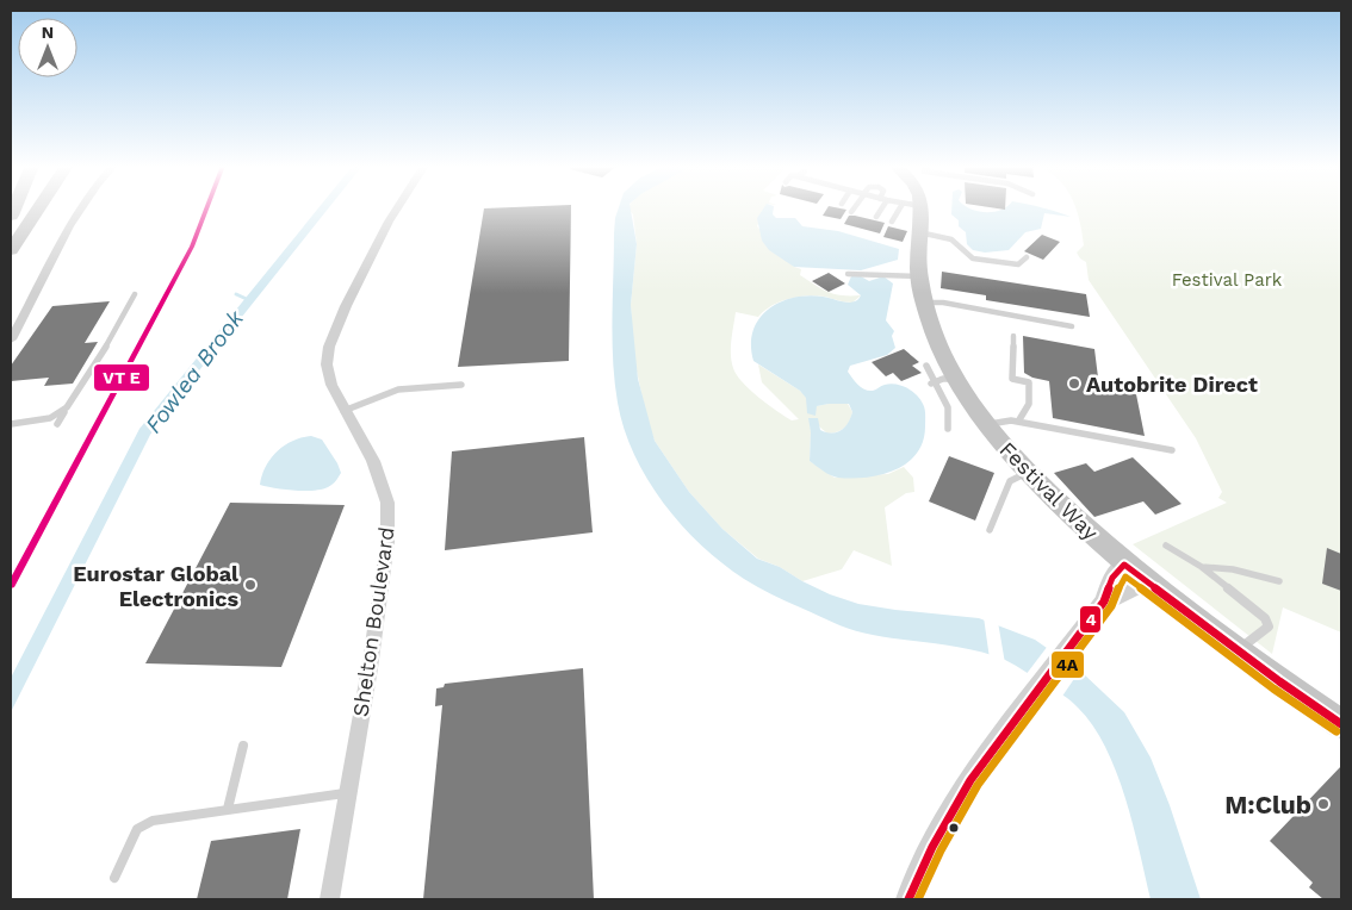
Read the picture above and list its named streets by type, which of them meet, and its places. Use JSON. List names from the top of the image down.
{
  "streets": {
    "main road": ["Festival Way"],
    "street": ["Shelton Boulevard"]
  },
  "water": ["Fowlea Brook"],
  "parks": ["Festival Park"],
  "places": ["Autobrite Direct", "Eurostar Global Electronics", "M:Club"],
  "lines": ["transit line 4", "transit line 4A"],
  "north": "top"
}
